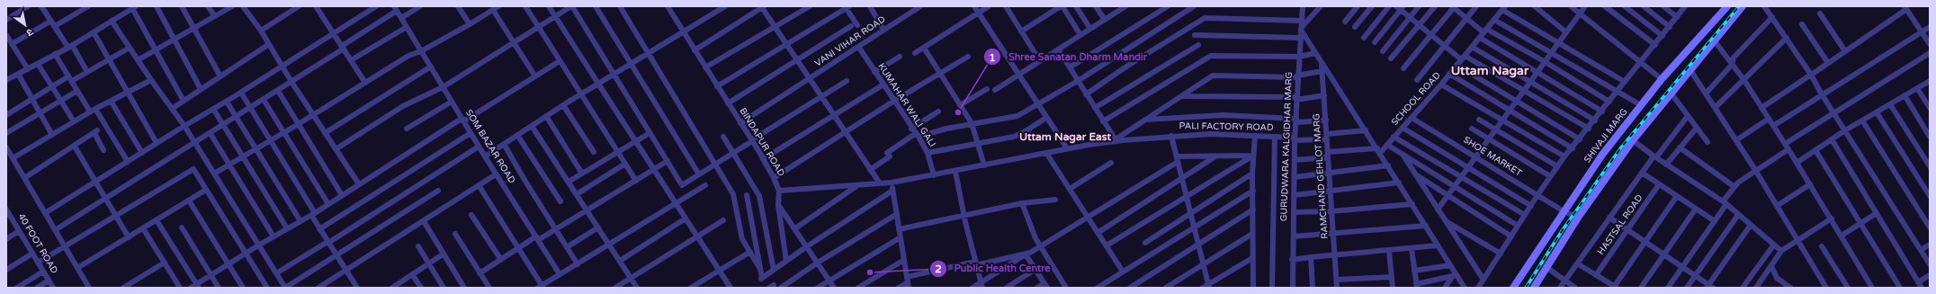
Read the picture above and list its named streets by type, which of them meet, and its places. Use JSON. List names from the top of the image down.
{
  "streets": {
    "main road": ["SHIVAJI MARG"],
    "street": [
      "VANI VIHAR ROAD",
      "SCHOOL ROAD",
      "KUMAHAR WALI GALI",
      "PALI FACTORY ROAD",
      "BINDAPUR ROAD",
      "SOM BAZAR ROAD",
      "GURUDWARA KALGIDHAR MARG",
      "SHOE MARKET",
      "RAMCHAND GEHLOT MARG",
      "HASTSAL ROAD",
      "40 FOOT ROAD"
    ]
  },
  "crossings": [
    ["VANI VIHAR ROAD", "KUMAHAR WALI GALI"],
    ["VANI VIHAR ROAD", "BINDAPUR ROAD"],
    ["SCHOOL ROAD", "SHOE MARKET"],
    ["KUMAHAR WALI GALI", "PALI FACTORY ROAD"],
    ["PALI FACTORY ROAD", "BINDAPUR ROAD"],
    ["PALI FACTORY ROAD", "GURUDWARA KALGIDHAR MARG"],
    ["PALI FACTORY ROAD", "RAMCHAND GEHLOT MARG"],
    ["SHIVAJI MARG", "SHOE MARKET"]
  ],
  "districts": ["Uttam Nagar", "Uttam Nagar East"],
  "places": ["Shree Sanatan Dharm Mandir", "Public Health Centre"],
  "north": "bottom right"
}
